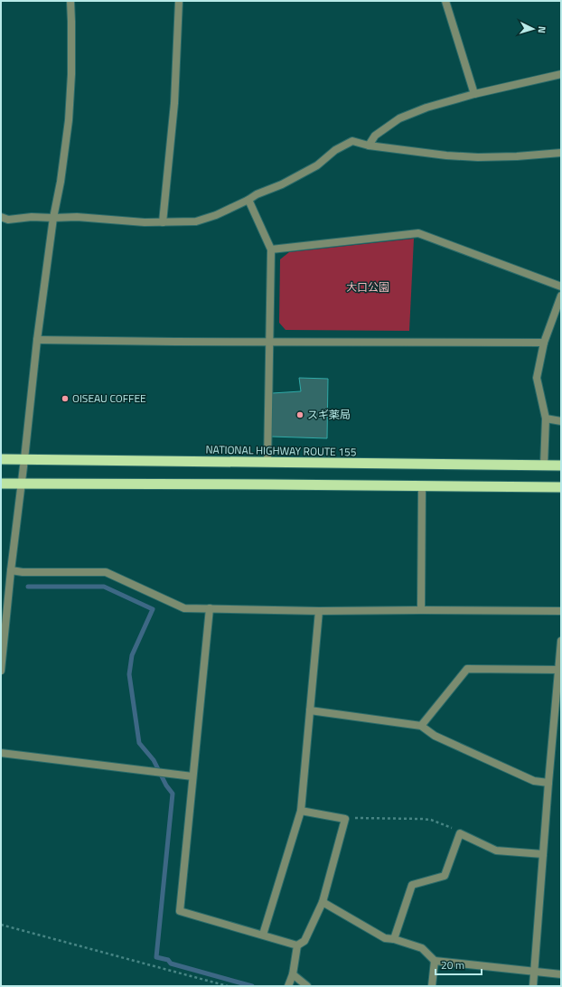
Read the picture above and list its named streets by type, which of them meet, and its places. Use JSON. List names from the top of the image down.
{
  "streets": {
    "highway": ["NATIONAL HIGHWAY ROUTE 155"]
  },
  "parks": ["大口公園"],
  "places": ["OISEAU COFFEE", "スギ薬局"],
  "scale_bar": "20 m",
  "north": "right"
}
